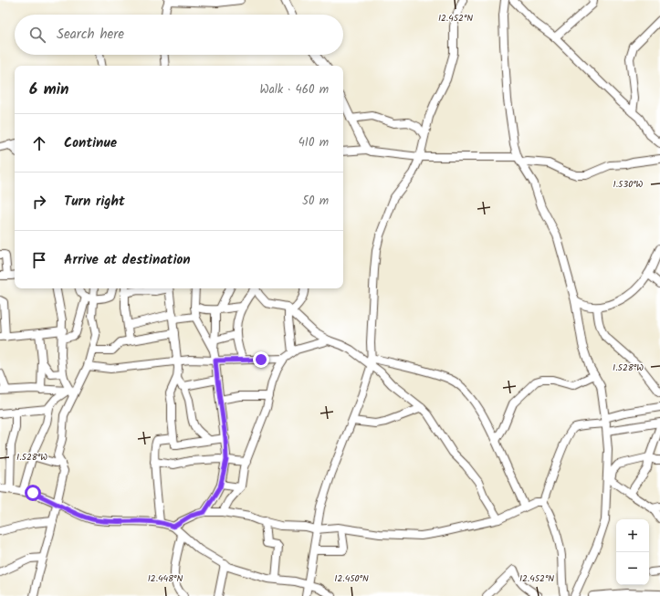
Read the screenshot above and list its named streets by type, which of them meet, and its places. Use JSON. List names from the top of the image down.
{
  "page": {
    "search": "Search here",
    "heading": ["6 min", "Walk · 460 m"],
    "list": [
      ["Continue", "410 m"],
      ["Turn right", "50 m"],
      "Arrive at destination"
    ],
    "map_buttons": ["+", "−"]
  },
  "coordinates": [
    "12.452°N",
    "1.530°W",
    "1.528°W",
    "12.448°N",
    "12.450°N"
  ]
}
